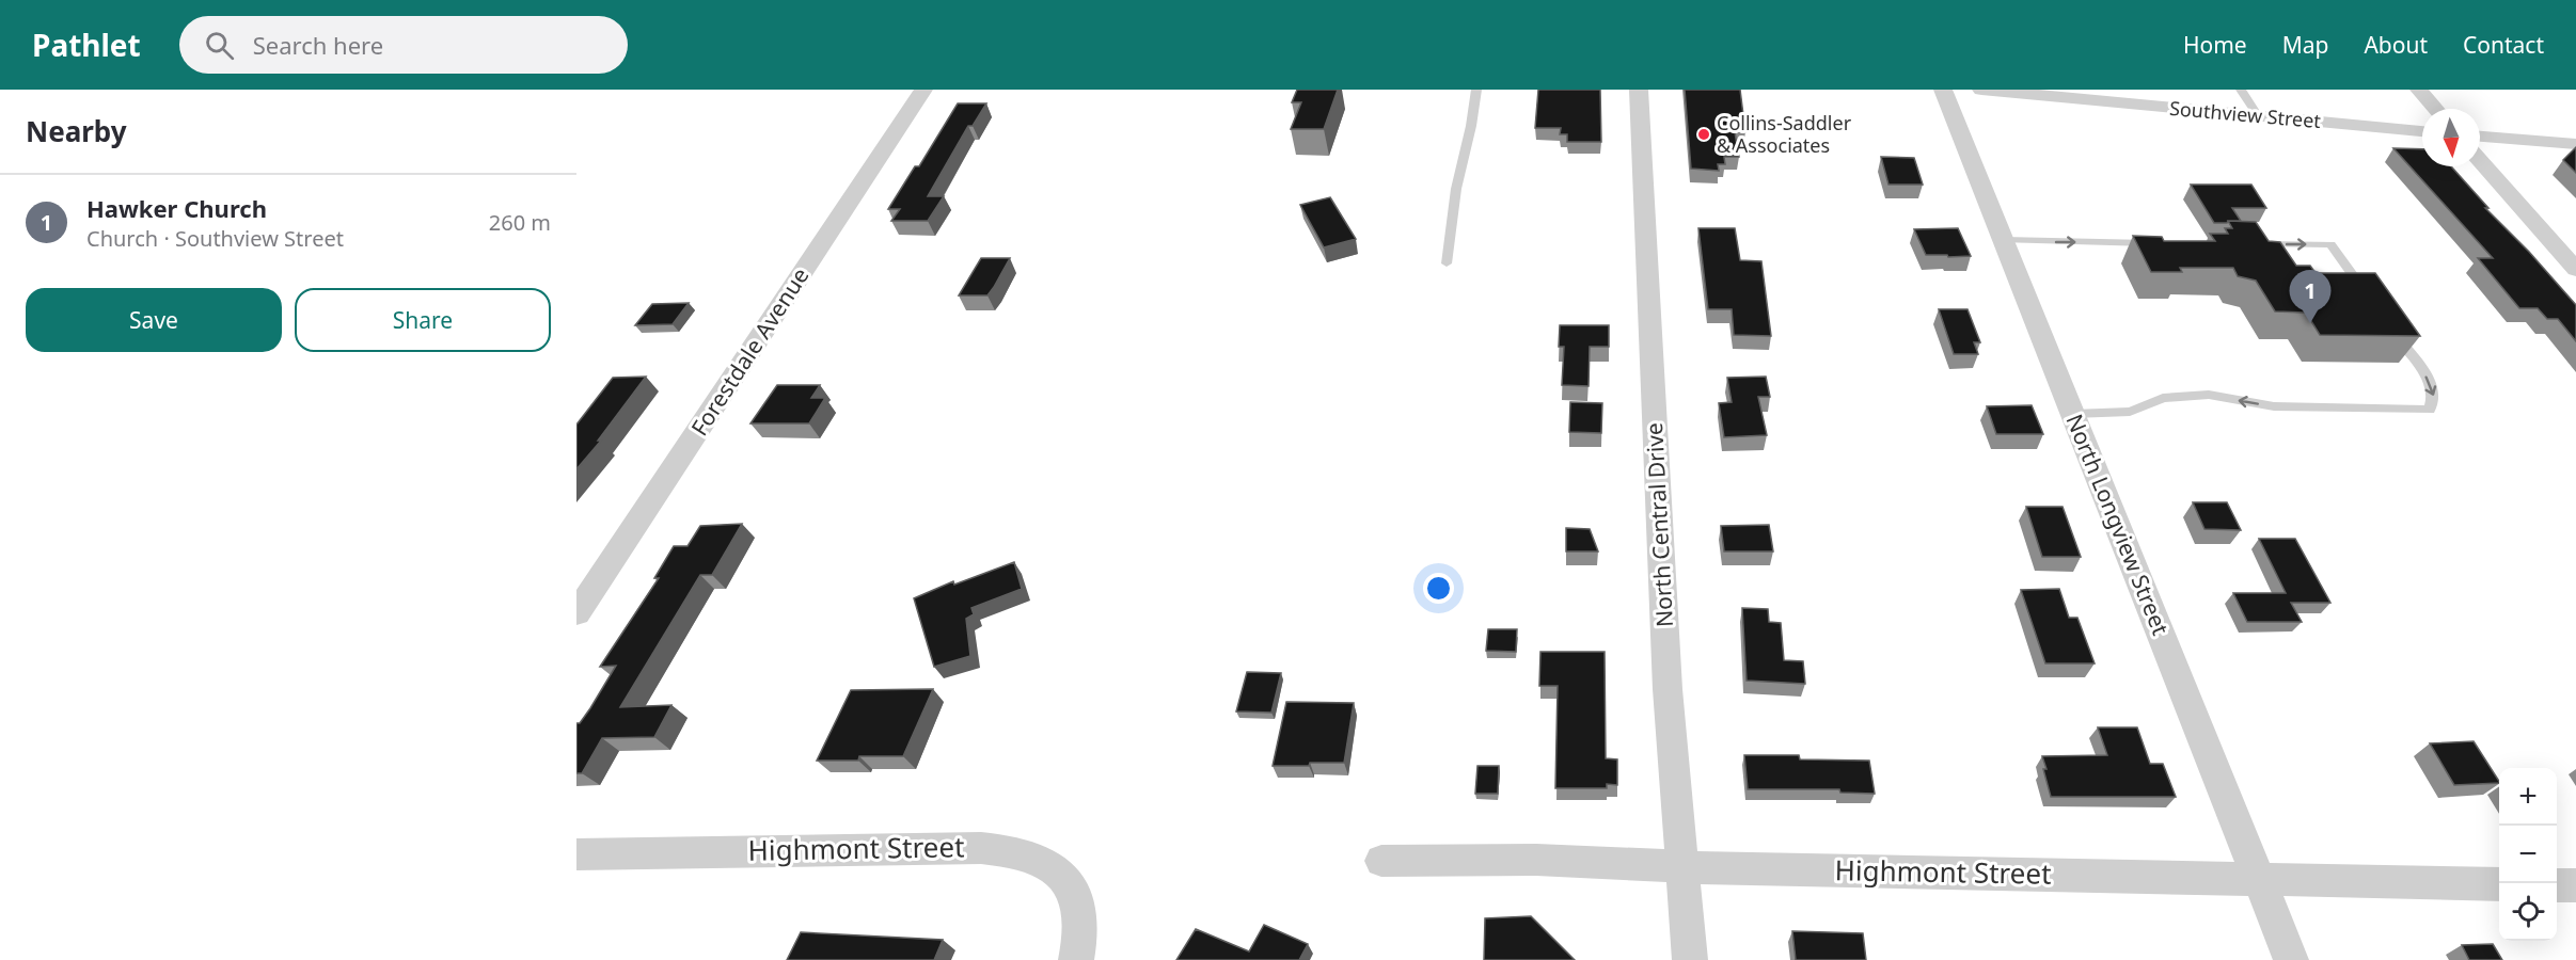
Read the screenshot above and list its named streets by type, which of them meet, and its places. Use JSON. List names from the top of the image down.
{
  "streets": {
    "street": [
      "Southview Street",
      "Forestdale Avenue",
      "North Central Drive",
      "North Longview Street",
      "Highmont Street"
    ]
  },
  "crossings": [
    ["North Central Drive", "Highmont Street"],
    ["North Longview Street", "Highmont Street"]
  ],
  "places": ["Collins-Saddler & Associates"],
  "north": "bottom",
  "page": {
    "header": "Pathlet",
    "search": "Search here",
    "nav": [
      "Home",
      "Map",
      "About",
      "Contact"
    ],
    "heading": "Nearby",
    "list": [
      {
        "mark": "1",
        "name": "Hawker Church",
        "note": "Church · Southview Street",
        "value": "260 m"
      }
    ],
    "buttons": ["Save", "Share"],
    "pins": "1",
    "map_buttons": ["+", "−"]
  }
}
